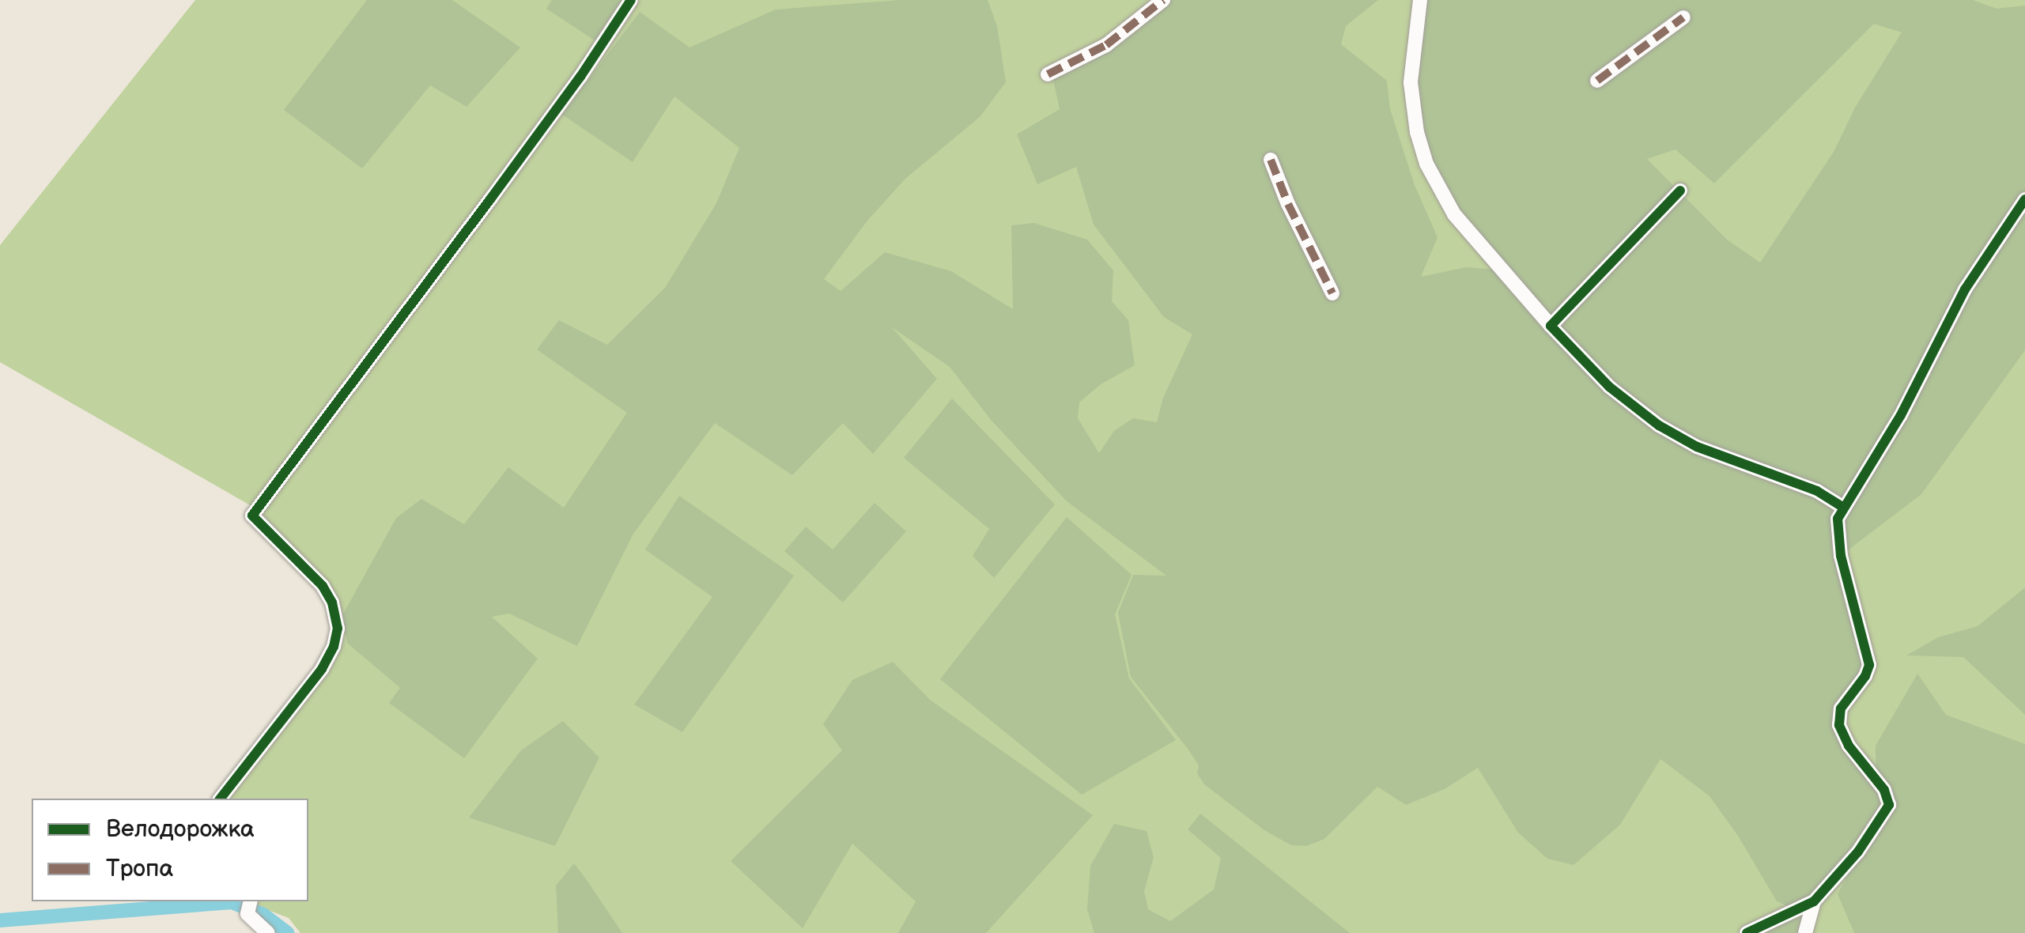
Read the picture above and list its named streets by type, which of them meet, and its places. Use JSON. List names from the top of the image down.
{
  "legend": ["Велодорожка", "Тропа"]
}
